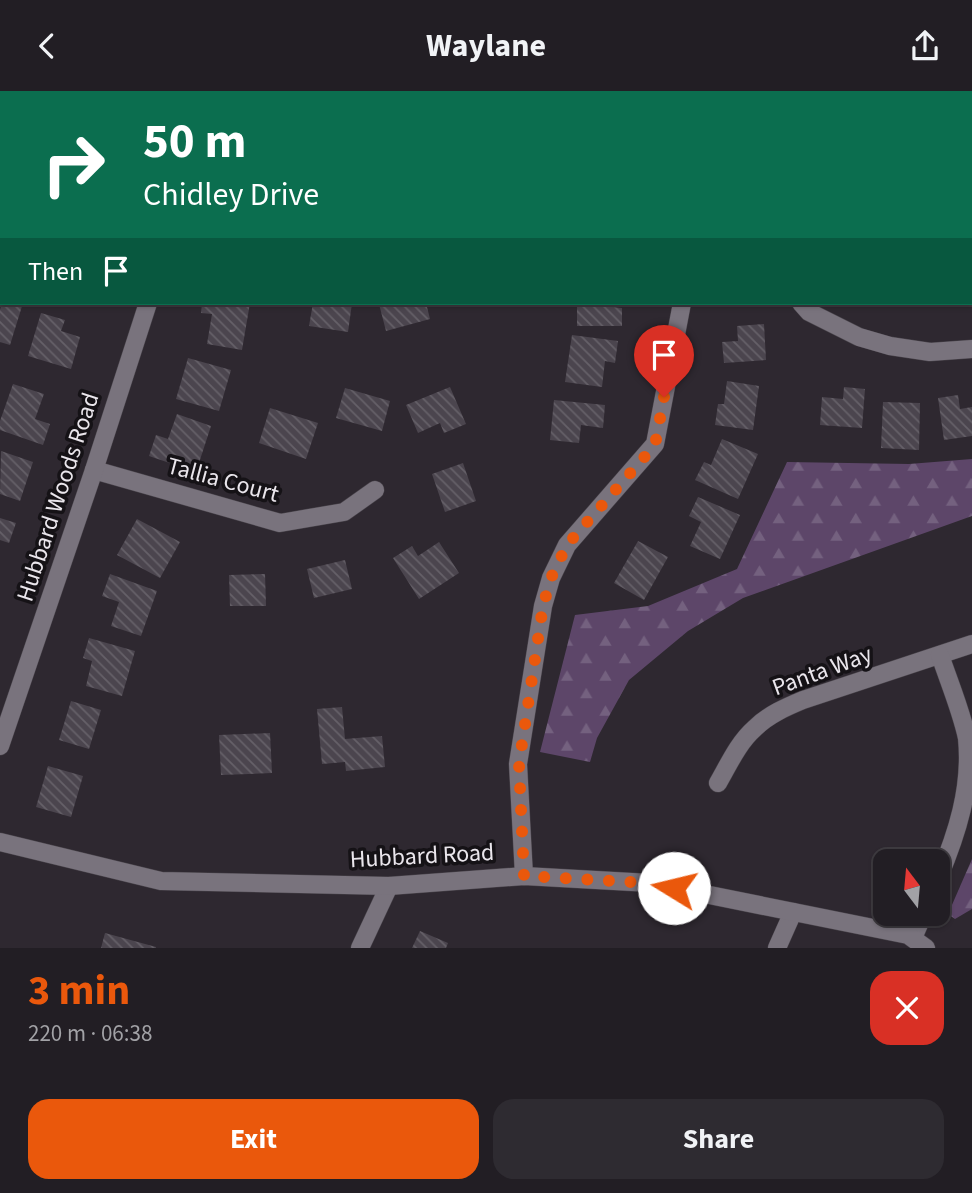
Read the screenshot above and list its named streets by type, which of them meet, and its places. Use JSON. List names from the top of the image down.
{
  "streets": {
    "street": [
      "Tallia Court",
      "Hubbard Woods Road",
      "Panta Way",
      "Hubbard Road"
    ]
  },
  "crossings": [
    ["Tallia Court", "Hubbard Woods Road"]
  ],
  "north": "top",
  "page": {
    "header": "Waylane",
    "turn": ["50 m", "Chidley Drive"],
    "then": "Then",
    "heading": ["3 min", "220 m · 06:38"],
    "buttons": ["Exit", "Share"]
  }
}
